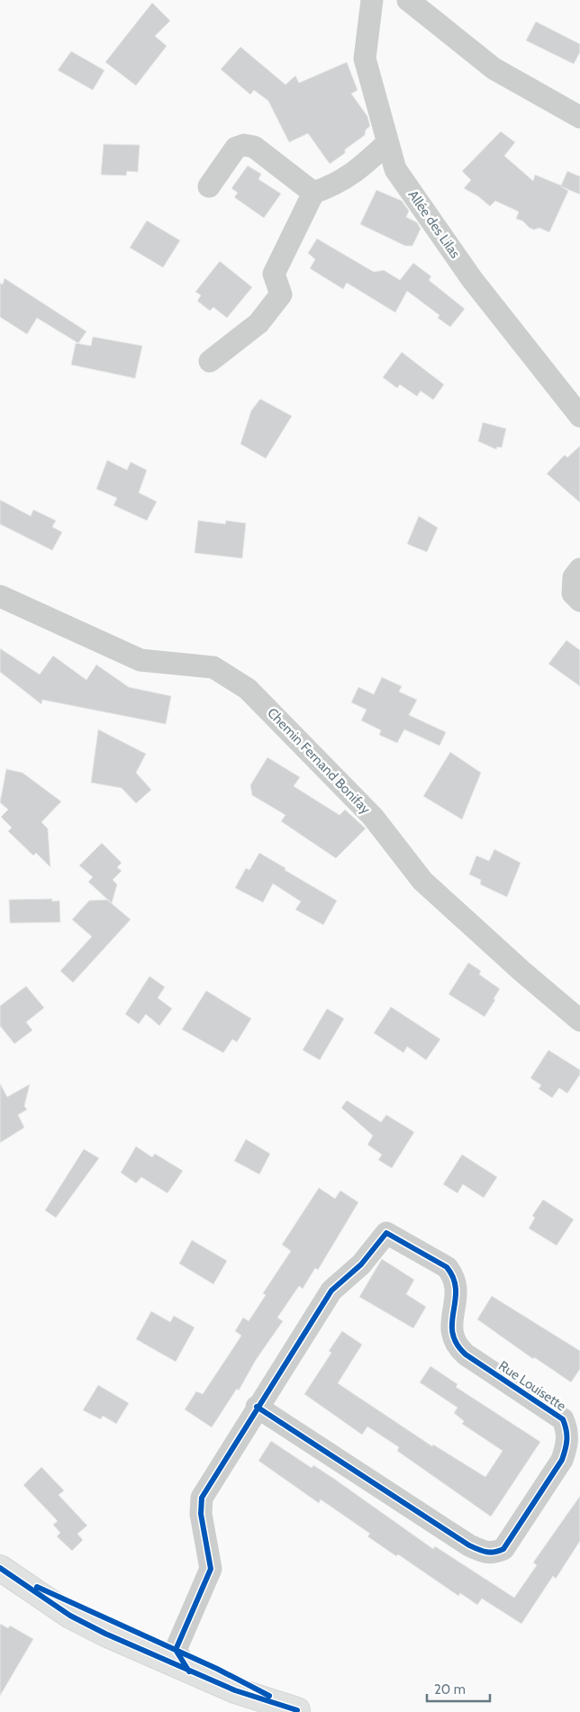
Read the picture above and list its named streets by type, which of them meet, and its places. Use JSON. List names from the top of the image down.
{
  "streets": {
    "street": ["Allée des Lilas", "Chemin Fernand Bonifay", "Rue Louisette"]
  },
  "scale_bar": "20 m"
}
